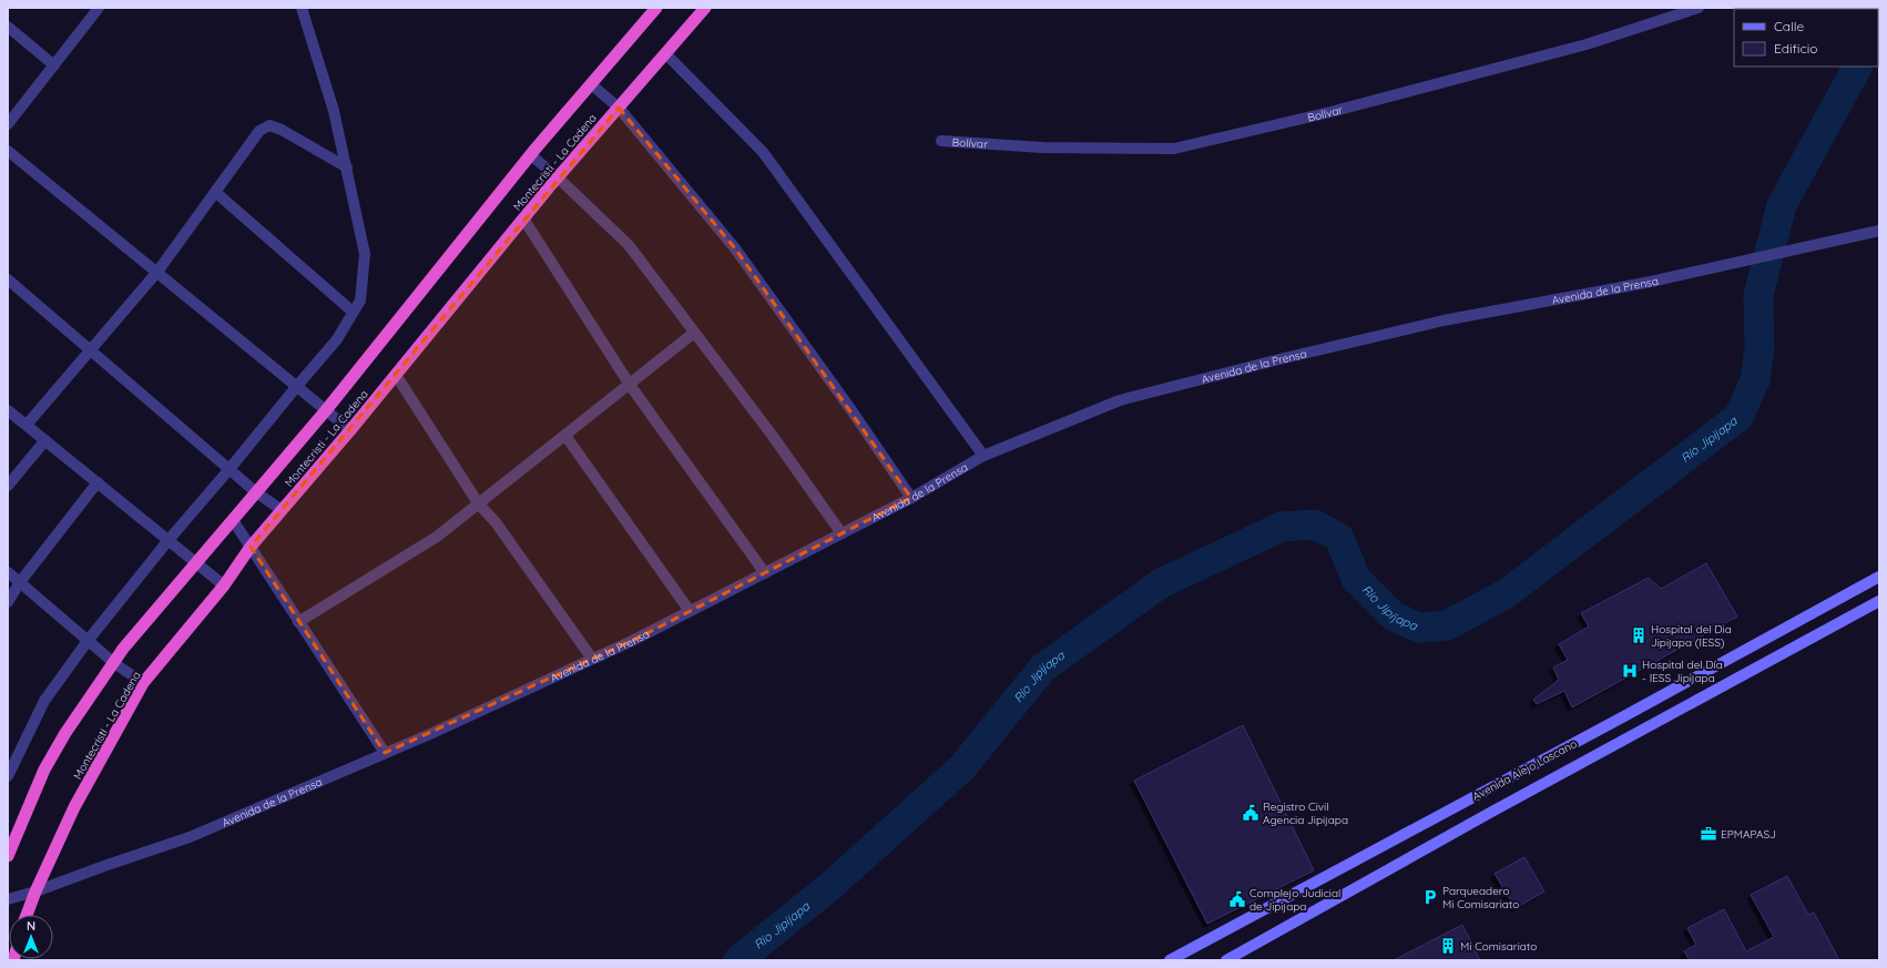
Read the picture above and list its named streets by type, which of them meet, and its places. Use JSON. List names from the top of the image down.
{
  "streets": {
    "highway": ["Montecristi - La Cadena"],
    "main road": ["Avenida Alejo Lascano"],
    "street": ["Bolívar", "Avenida de la Prensa"]
  },
  "crossings": [
    ["Montecristi - La Cadena", "Avenida de la Prensa"]
  ],
  "water": ["Río Jipijapa"],
  "places": {
    "building": ["Hospital del Dia Jipijapa (IESS)", "Mi Comisariato"],
    "hospital": ["Hospital del Día - IESS Jipijapa"],
    "public building": ["Registro Civil Agencia Jipijapa", "Complejo Judicial de Jipijapa"],
    "office": ["EPMAPASJ"],
    "parking": ["Parqueadero Mi Comisariato"]
  },
  "legend": ["Calle", "Edificio"],
  "north": "top"
}
